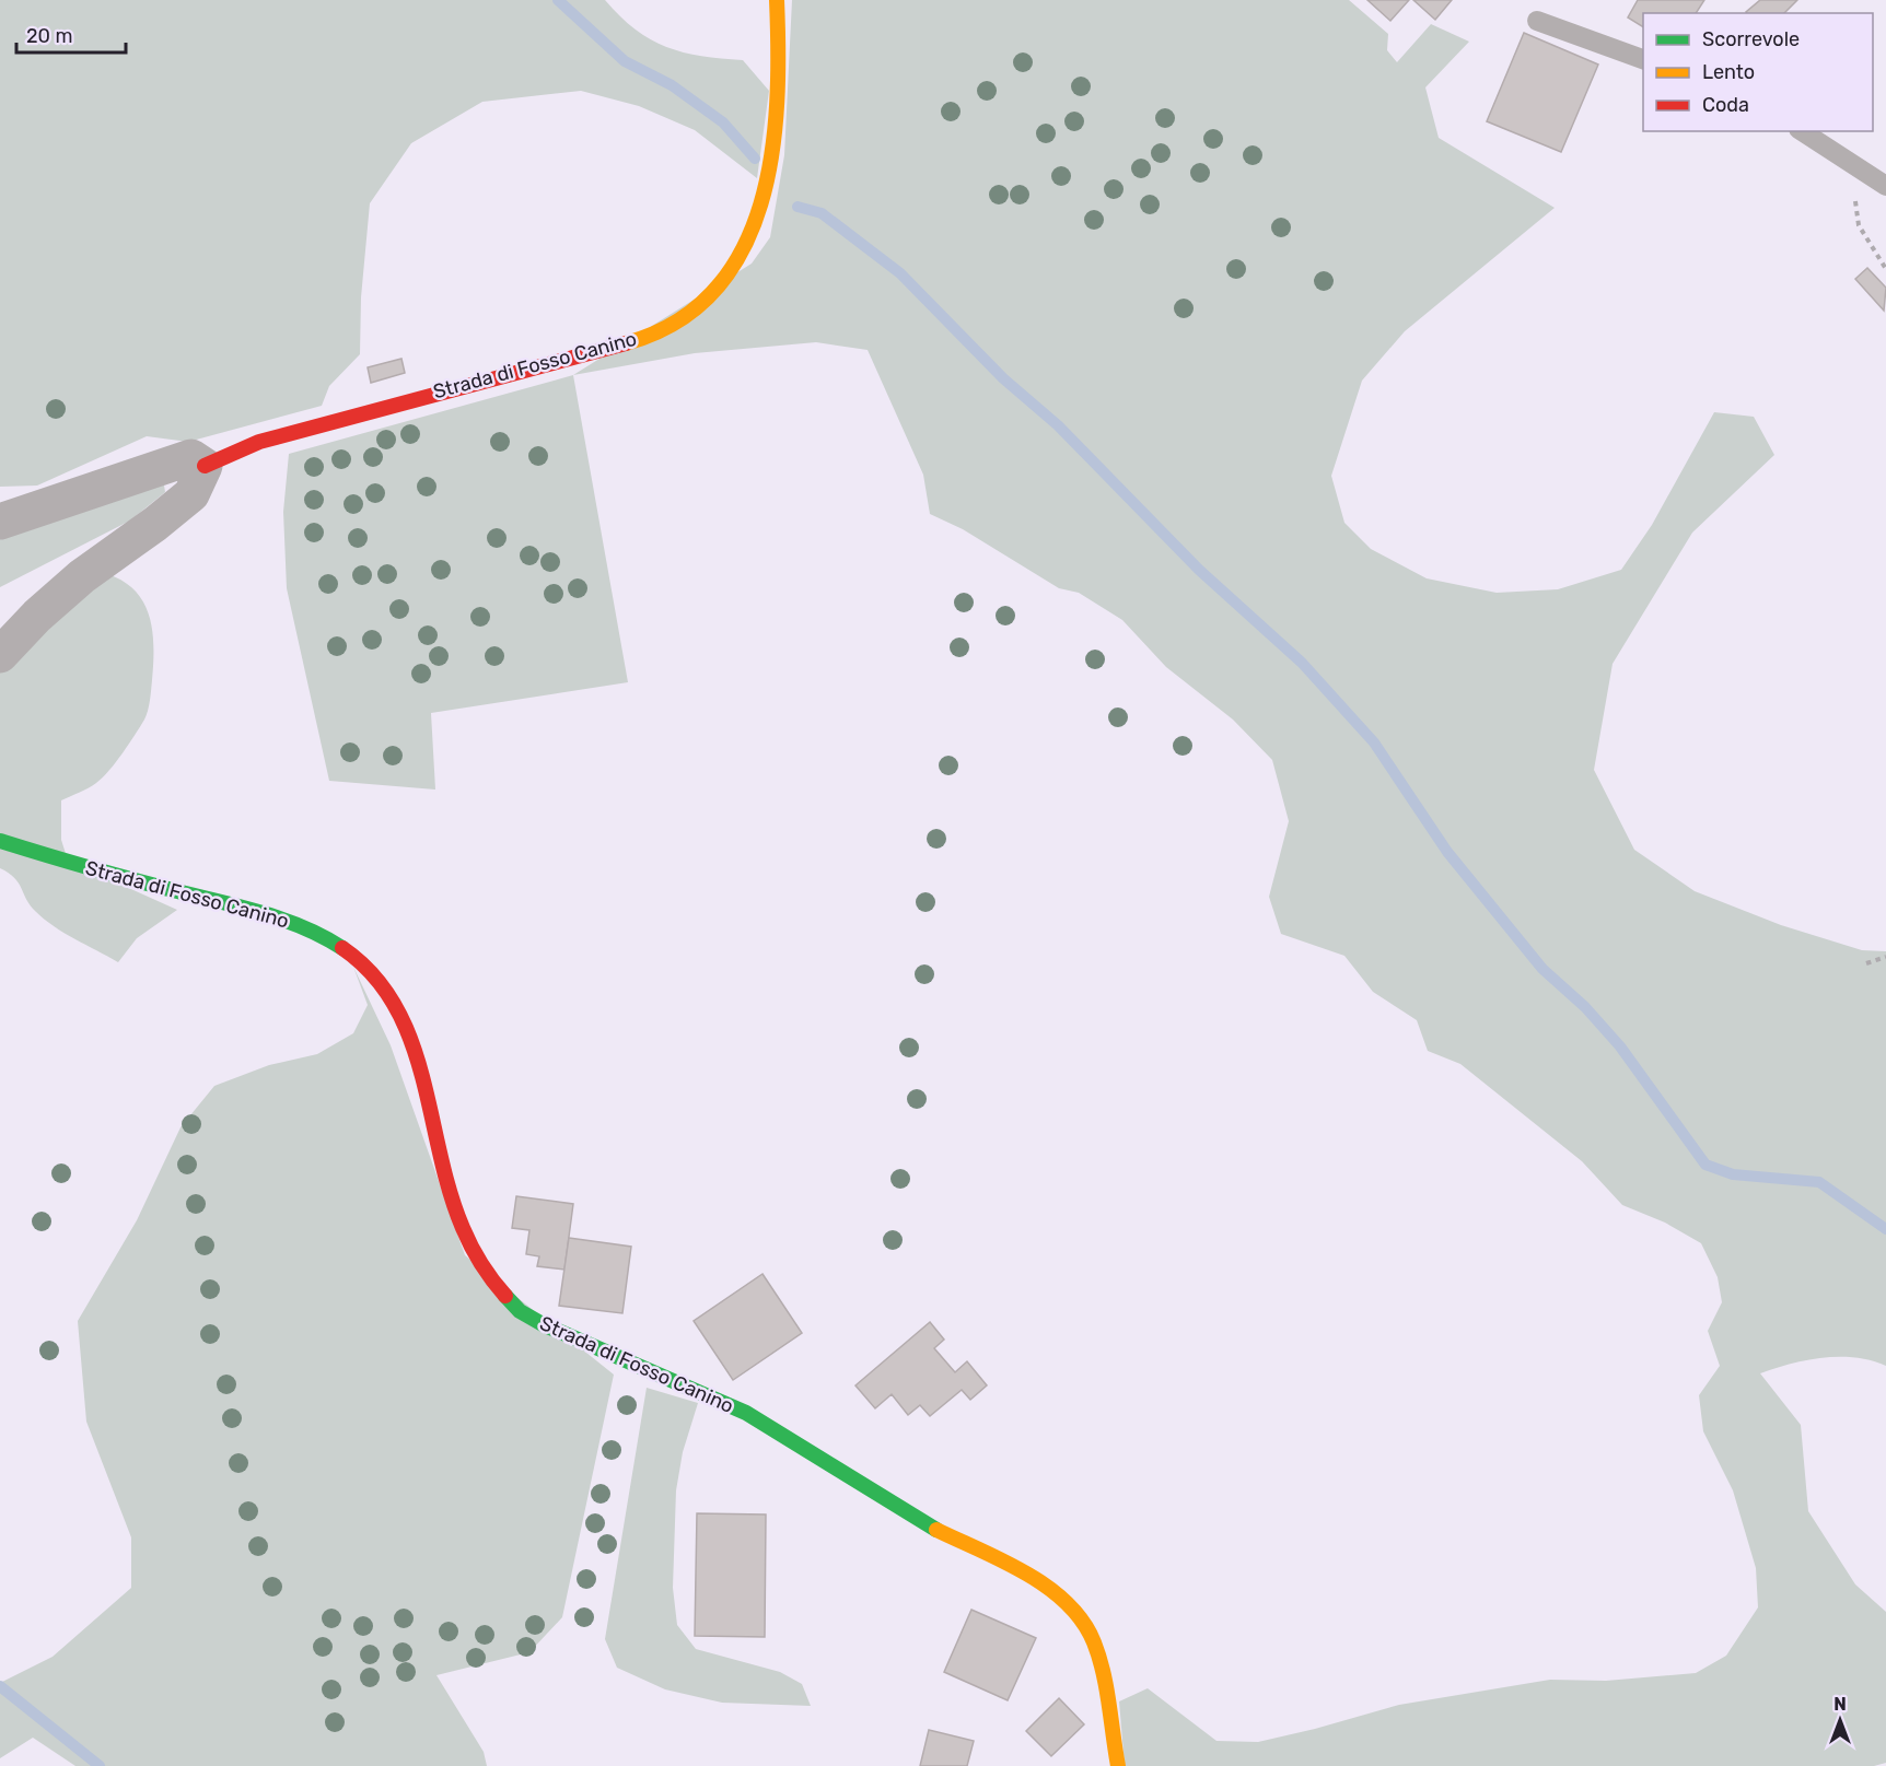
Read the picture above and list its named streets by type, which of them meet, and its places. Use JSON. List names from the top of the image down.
{
  "streets": {
    "street": ["Strada di Fosso Canino"]
  },
  "legend": ["Scorrevole", "Lento", "Coda"],
  "scale_bar": "20 m",
  "north": "top"
}
